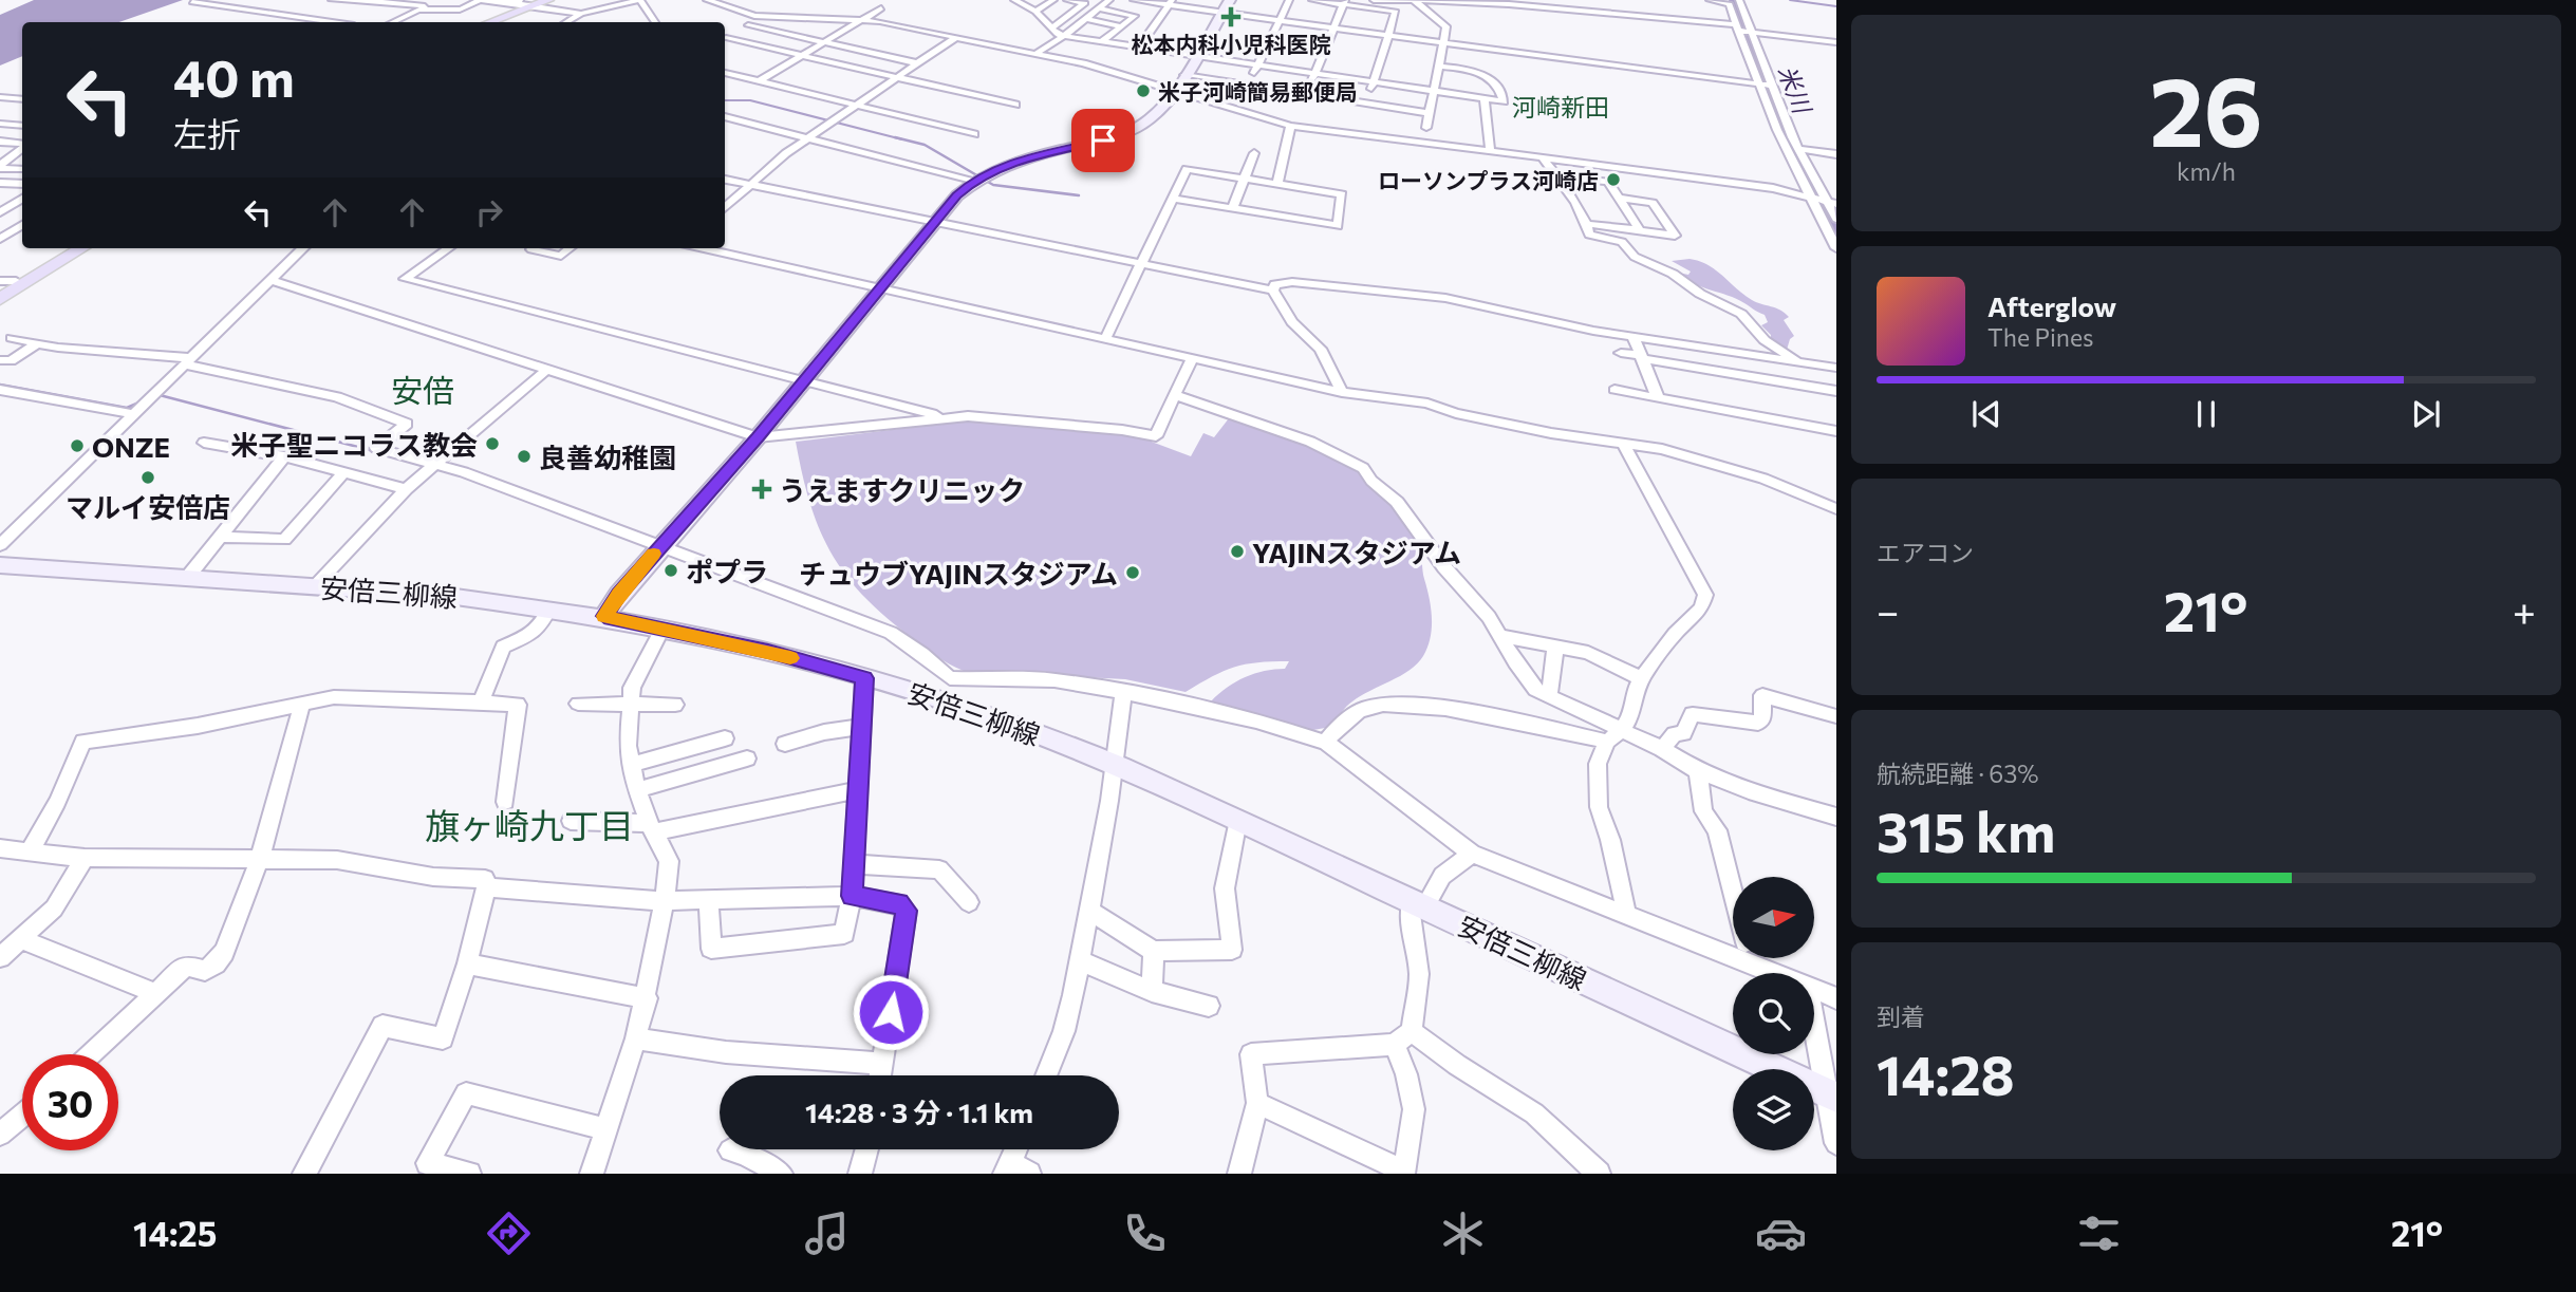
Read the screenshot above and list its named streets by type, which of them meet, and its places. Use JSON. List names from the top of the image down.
{
  "streets": {
    "street": ["安倍三柳線"]
  },
  "districts": ["河崎新田", "安倍", "旗ヶ崎九丁目"],
  "water": ["米川"],
  "places": {
    "health": ["松本内科小児科医院", "うえますクリニック"],
    "other": [
      "米子河崎簡易郵便局",
      "ローソンプラス河崎店",
      "米子聖ニコラス教会",
      "ONZE",
      "良善幼稚園",
      "マルイ安倍店",
      "YAJINスタジアム",
      "ポプラ",
      "チュウブYAJINスタジアム"
    ]
  },
  "north": "right",
  "page": {
    "tile": [
      ["26", "km/h"],
      "エアコン",
      ["航続距離 · 63%", "315 km"],
      ["到着", "14:28"]
    ],
    "turn": ["40 m", "左折"],
    "song": ["Afterglow", "The Pines"],
    "heat": ["−", "21°", "+"],
    "limit": "30",
    "trip": "14:28 · 3 分 · 1.1 km",
    "tabs": ["14:25", "21°"]
  }
}
